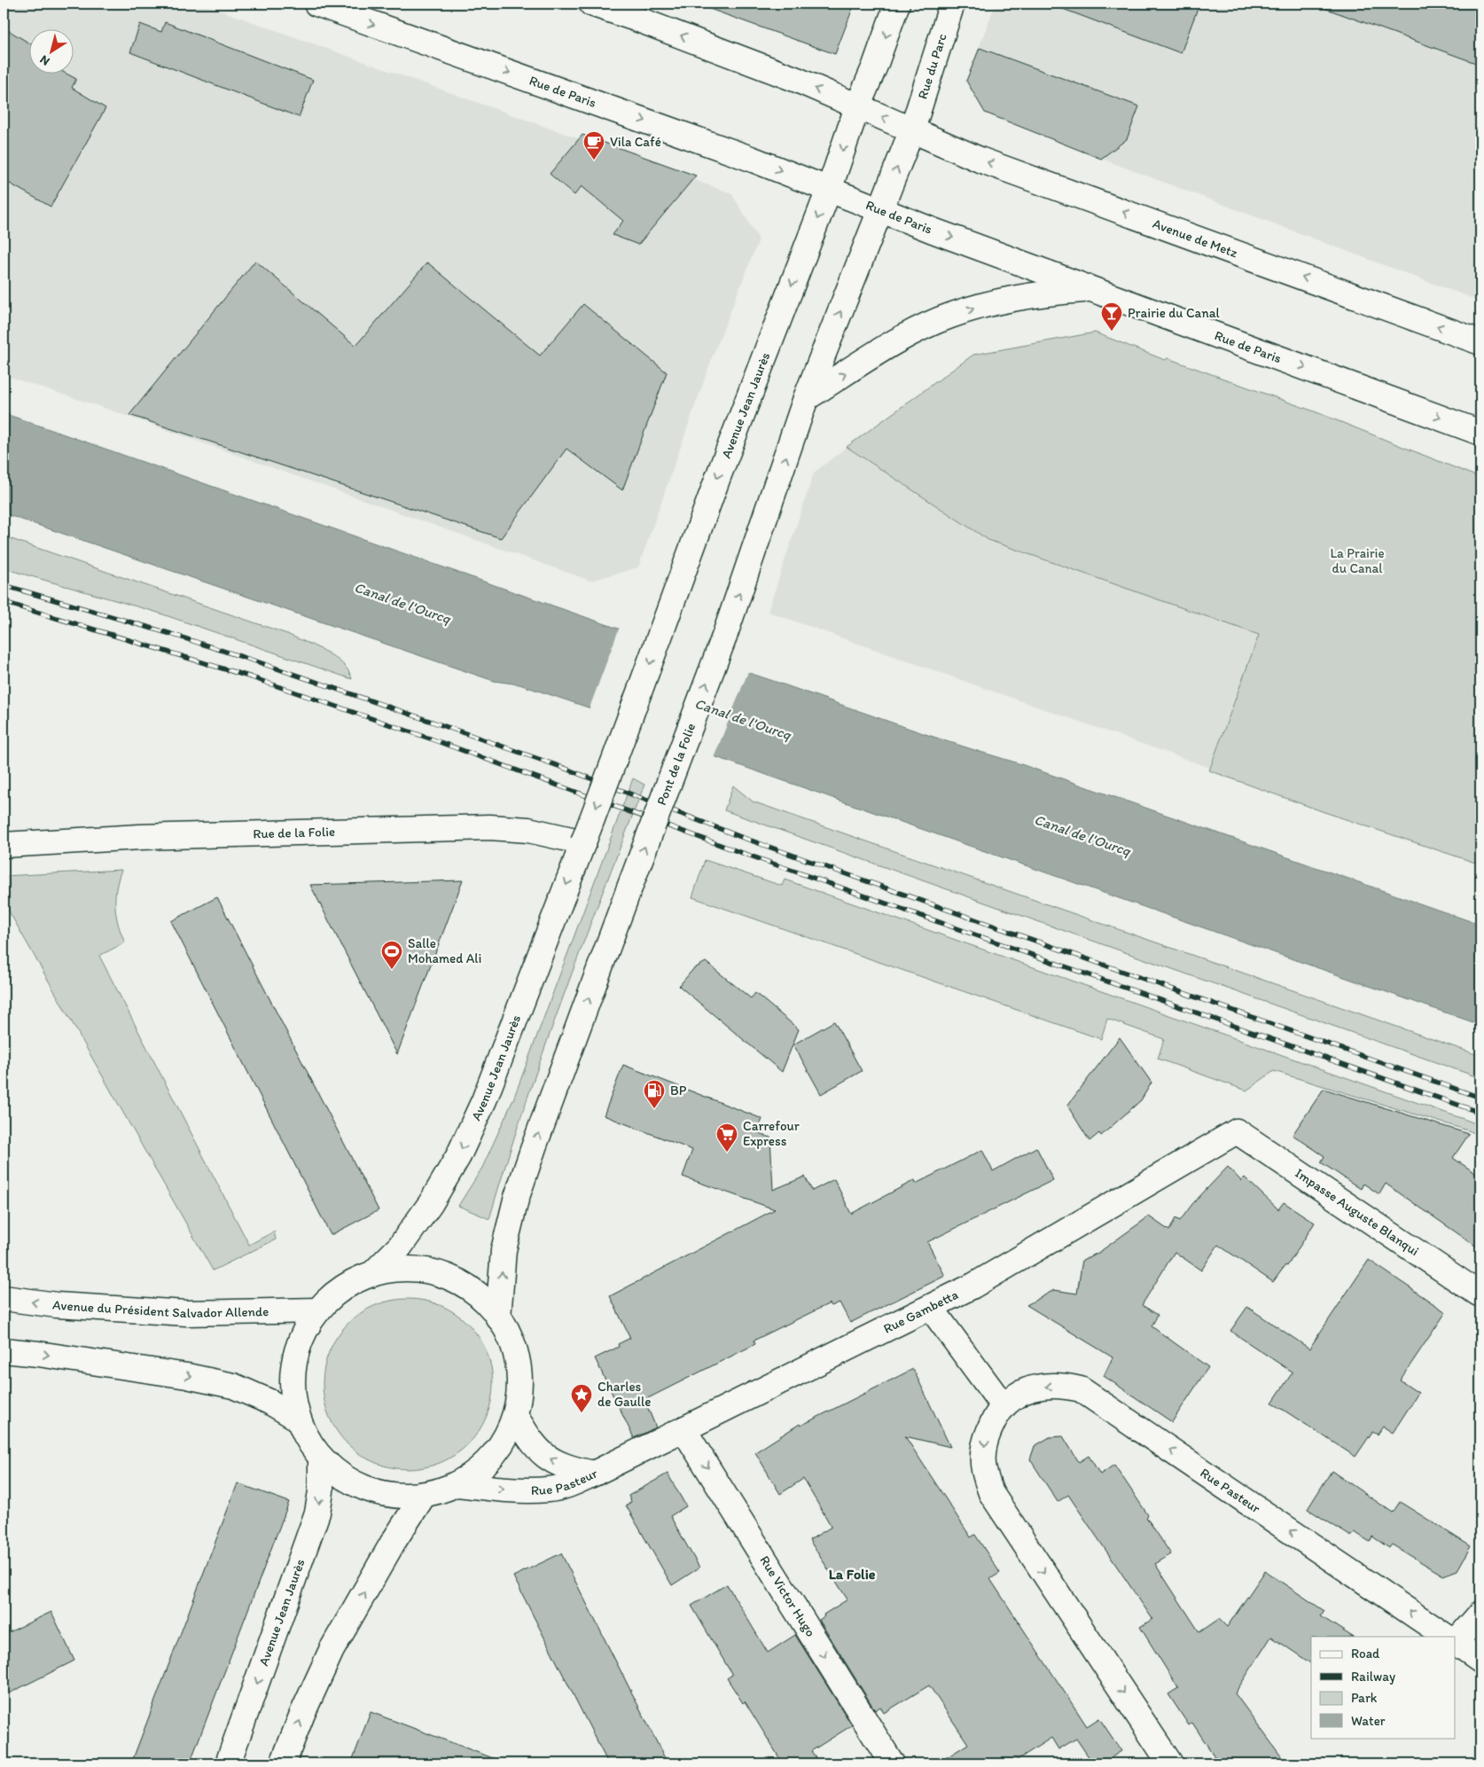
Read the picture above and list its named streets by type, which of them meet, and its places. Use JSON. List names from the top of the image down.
{
  "streets": {
    "main road": [
      "Rue du Parc",
      "Rue de Paris",
      "Avenue de Metz",
      "Avenue Jean Jaurès",
      "Pont de la Folie",
      "Rue de la Folie",
      "Impasse Auguste Blanqui",
      "Avenue du Président Salvador Allende",
      "Rue Gambetta",
      "Rue Pasteur",
      "Rue Victor Hugo"
    ]
  },
  "crossings": [
    ["Rue du Parc", "Rue de Paris"],
    ["Rue du Parc", "Avenue de Metz"],
    ["Rue de Paris", "Avenue Jean Jaurès"],
    ["Avenue Jean Jaurès", "Rue de la Folie"],
    ["Impasse Auguste Blanqui", "Rue Gambetta"],
    ["Rue Gambetta", "Rue Pasteur"],
    ["Rue Gambetta", "Rue Victor Hugo"]
  ],
  "one_way": [
    "Rue du Parc",
    "Rue de Paris",
    "Avenue de Metz",
    "Pont de la Folie",
    "Rue Victor Hugo"
  ],
  "districts": ["La Folie"],
  "water": ["Canal de l'Ourcq"],
  "parks": ["La Prairie du Canal"],
  "places": {
    "cafe": ["Vila Café"],
    "bar": ["Prairie du Canal"],
    "sports": ["Salle Mohamed Ali"],
    "fuel station": ["BP"],
    "supermarket": ["Carrefour Express"],
    "place": ["Charles de Gaulle"]
  },
  "legend": [
    "Road",
    "Railway",
    "Park",
    "Water"
  ],
  "north": "bottom left"
}
